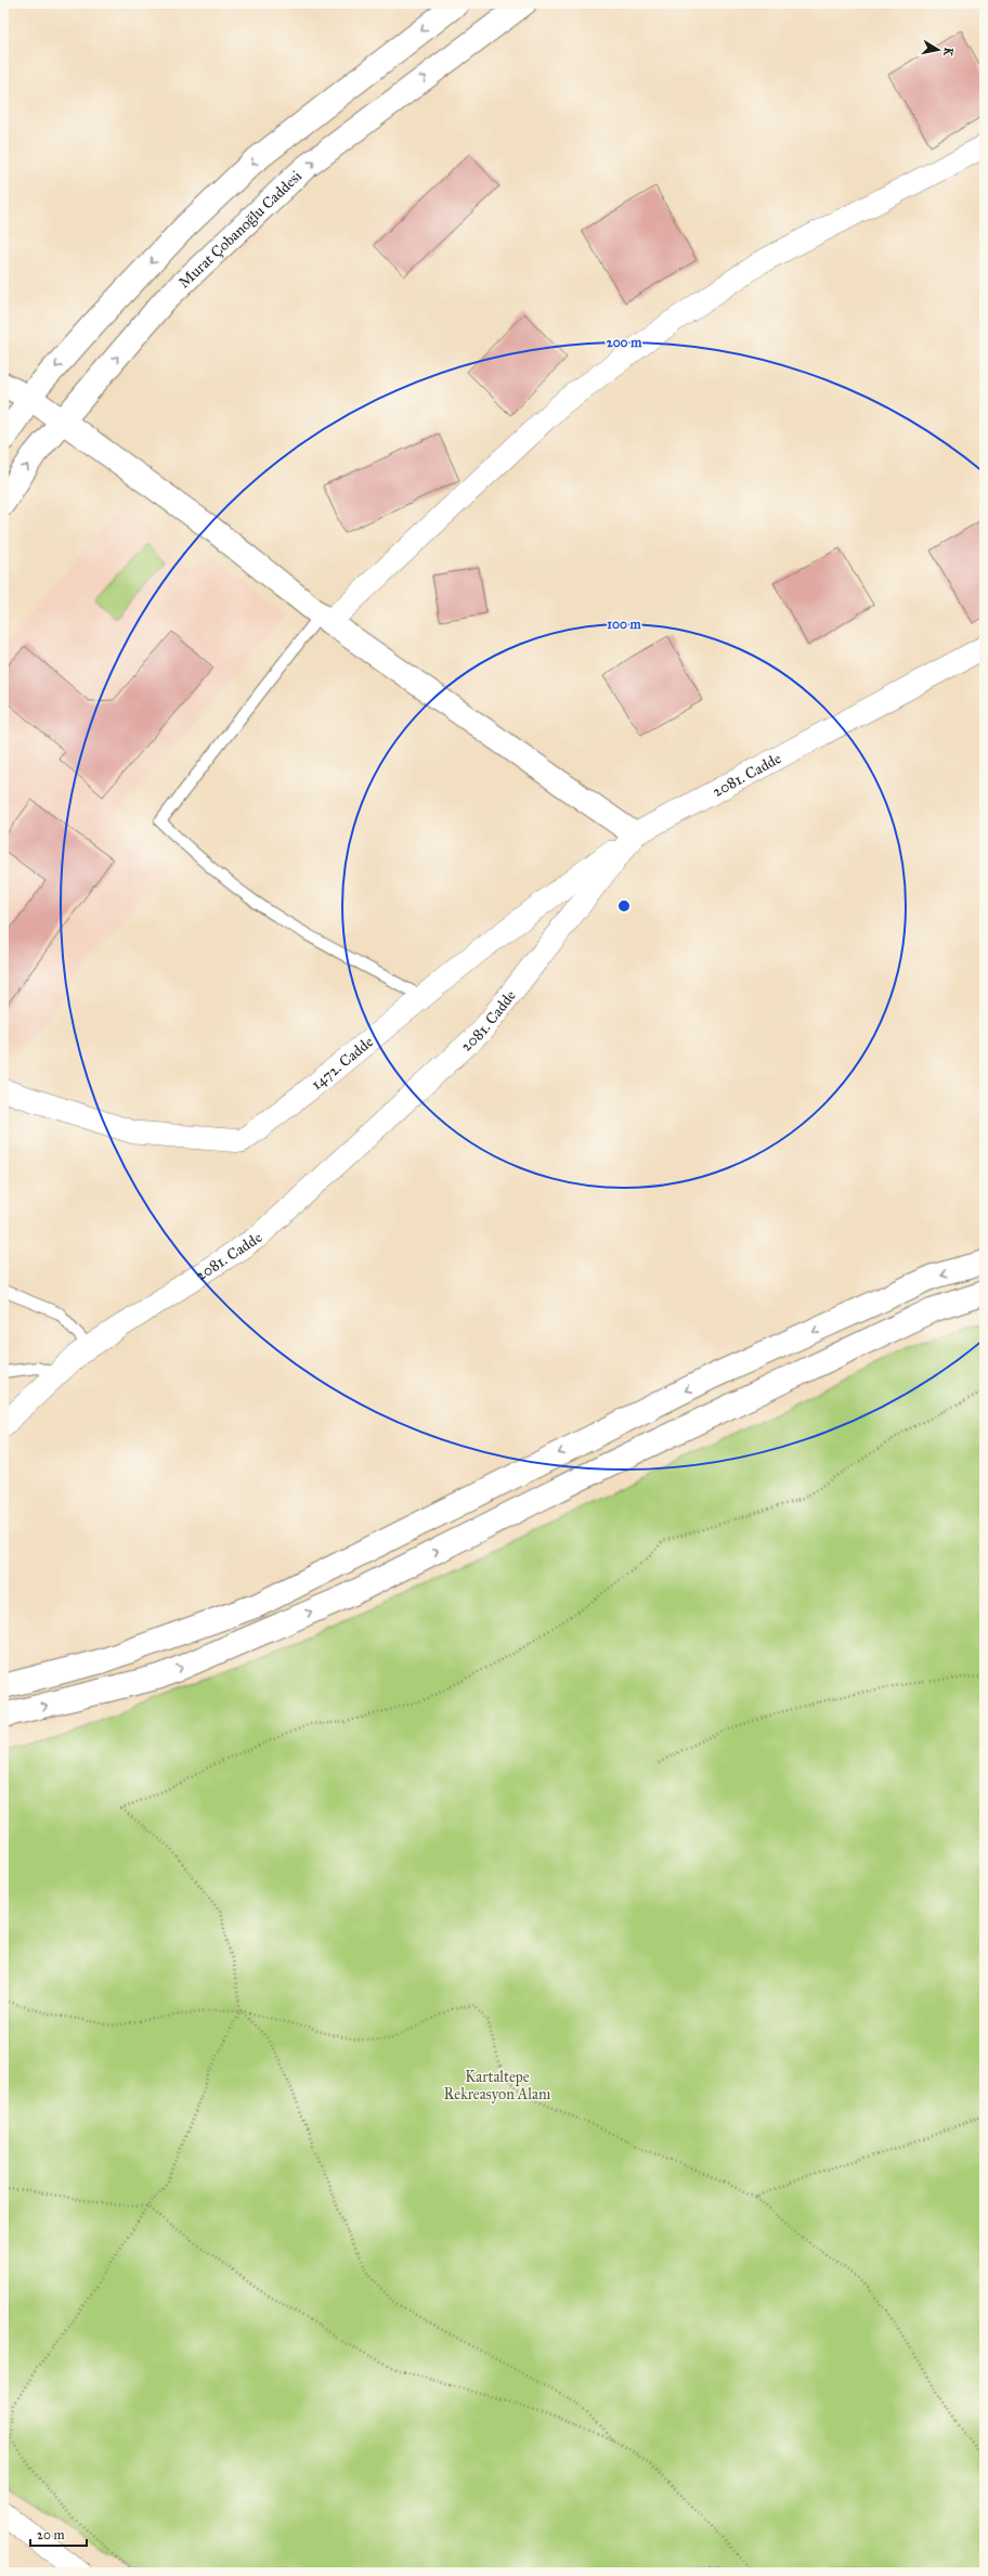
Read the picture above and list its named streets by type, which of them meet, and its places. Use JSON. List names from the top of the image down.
{
  "streets": {
    "main road": ["Murat Çobanoğlu Caddesi"],
    "street": ["2081. Cadde", "1472. Cadde"]
  },
  "crossings": [
    ["2081. Cadde", "1472. Cadde"]
  ],
  "parks": ["Kartaltepe Rekreasyon Alanı"],
  "scale_bar": "20 m",
  "north": "right",
  "rings": ["200 m", "100 m"]
}
